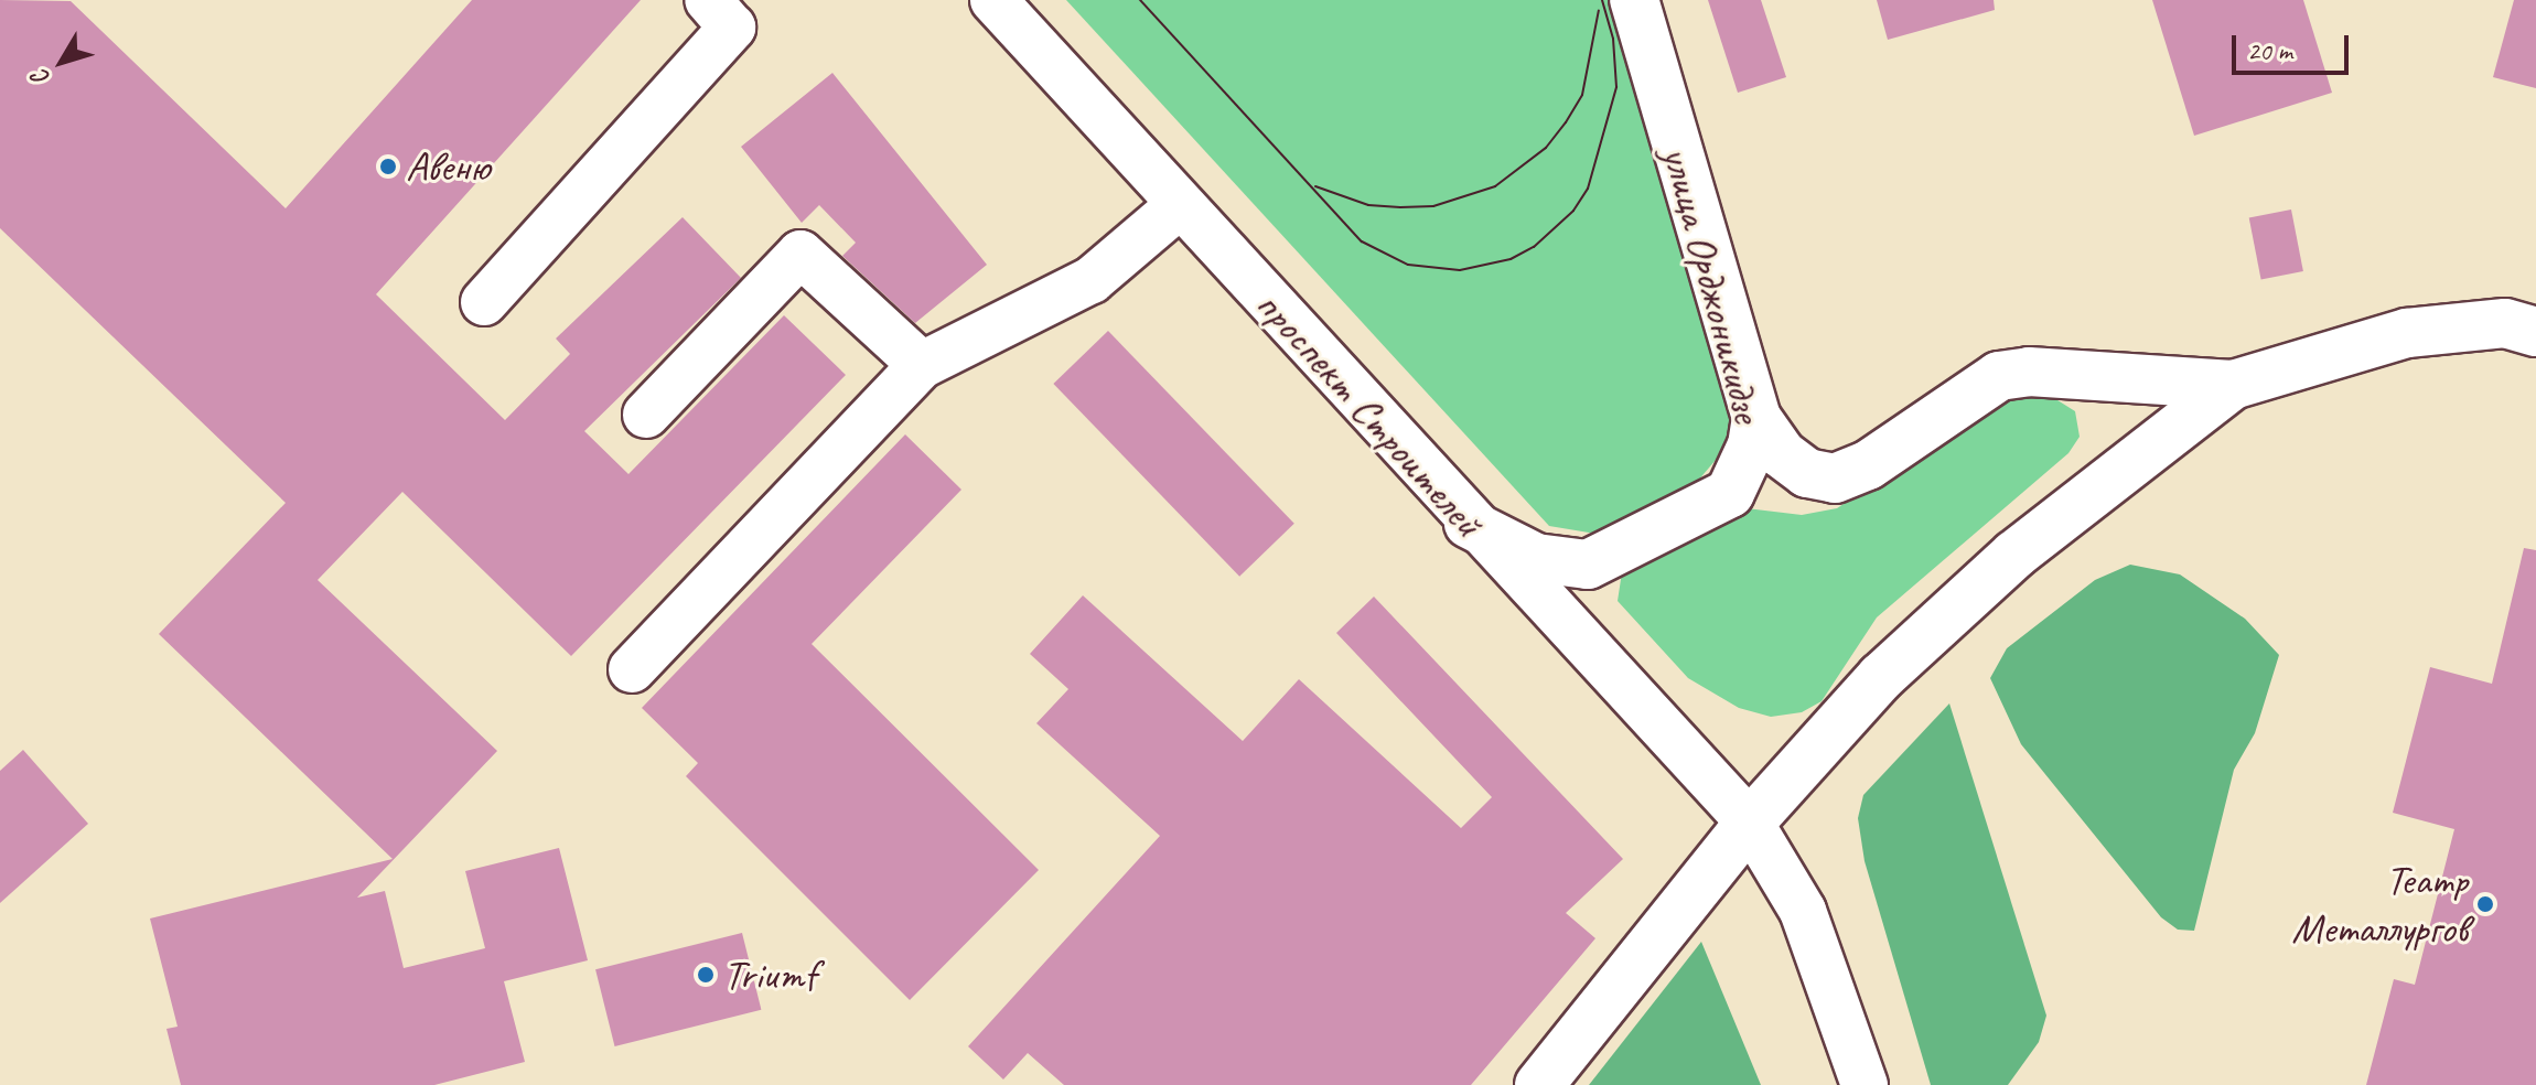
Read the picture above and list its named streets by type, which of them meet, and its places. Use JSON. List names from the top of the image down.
{
  "streets": {
    "main road": ["улица Орджоникидзе"],
    "street": ["проспект Строителей"]
  },
  "crossings": [
    ["улица Орджоникидзе", "проспект Строителей"]
  ],
  "places": ["Авеню", "Театр Металлургов", "Triumf"],
  "scale_bar": "20 m",
  "north": "bottom left"
}
